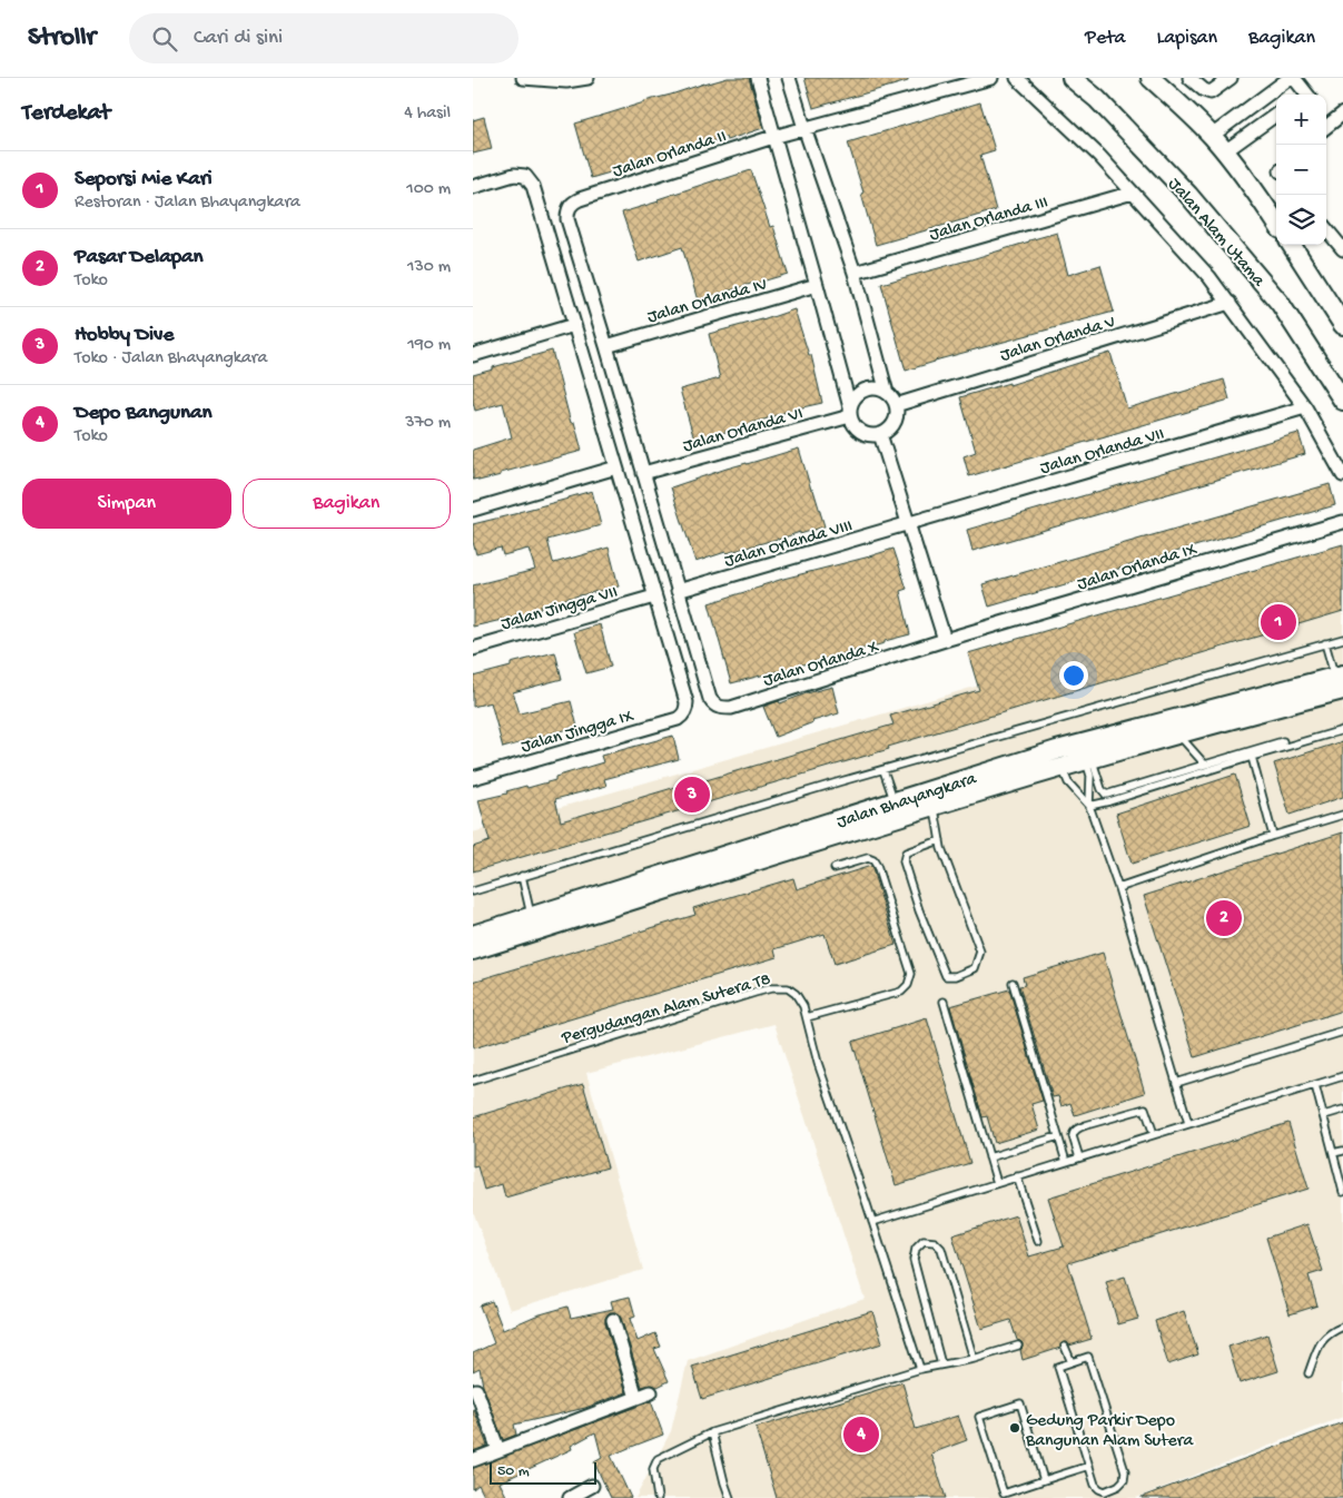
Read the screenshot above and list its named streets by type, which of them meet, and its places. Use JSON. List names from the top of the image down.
{
  "streets": {
    "main road": ["Jalan Alam Utama", "Jalan Bhayangkara"],
    "street": [
      "Jalan Orlanda II",
      "Jalan Orlanda III",
      "Jalan Orlanda IV",
      "Jalan Orlanda V",
      "Jalan Orlanda VI",
      "Jalan Orlanda VII",
      "Jalan Orlanda VIII",
      "Jalan Orlanda IX",
      "Jalan Jingga VII",
      "Jalan Orlanda X",
      "Jalan Jingga IX"
    ],
    "lane": ["Pergudangan Alam Sutera T8"]
  },
  "crossings": [
    ["Jalan Orlanda II", "Jalan Orlanda IV"],
    ["Jalan Orlanda V", "Jalan Orlanda VI"],
    ["Jalan Orlanda VII", "Jalan Orlanda VIII"],
    ["Jalan Orlanda VIII", "Jalan Orlanda X"],
    ["Jalan Orlanda IX", "Jalan Orlanda X"],
    ["Jalan Jingga VII", "Jalan Jingga IX"]
  ],
  "places": ["Gedung Parkir Depo Bangunan Alam Sutera"],
  "scale_bar": "50 m",
  "page": {
    "header": "Strollr",
    "search": "Cari di sini",
    "nav": ["Peta", "Lapisan", "Bagikan"],
    "heading": ["Terdekat", "4 hasil"],
    "map_buttons": ["+", "−"],
    "list": [
      {
        "mark": "1",
        "name": "Seporsi Mie Kari",
        "note": "Restoran · Jalan Bhayangkara",
        "value": "100 m"
      },
      {
        "mark": "2",
        "name": "Pasar Delapan",
        "note": "Toko",
        "value": "130 m"
      },
      {
        "mark": "3",
        "name": "Hobby Dive",
        "note": "Toko · Jalan Bhayangkara",
        "value": "190 m"
      },
      {
        "mark": "4",
        "name": "Depo Bangunan",
        "note": "Toko",
        "value": "370 m"
      }
    ],
    "buttons": ["Simpan", "Bagikan"],
    "pins": [
      "1",
      "3",
      "2",
      "4"
    ],
    "scale": "50 m"
  }
}
